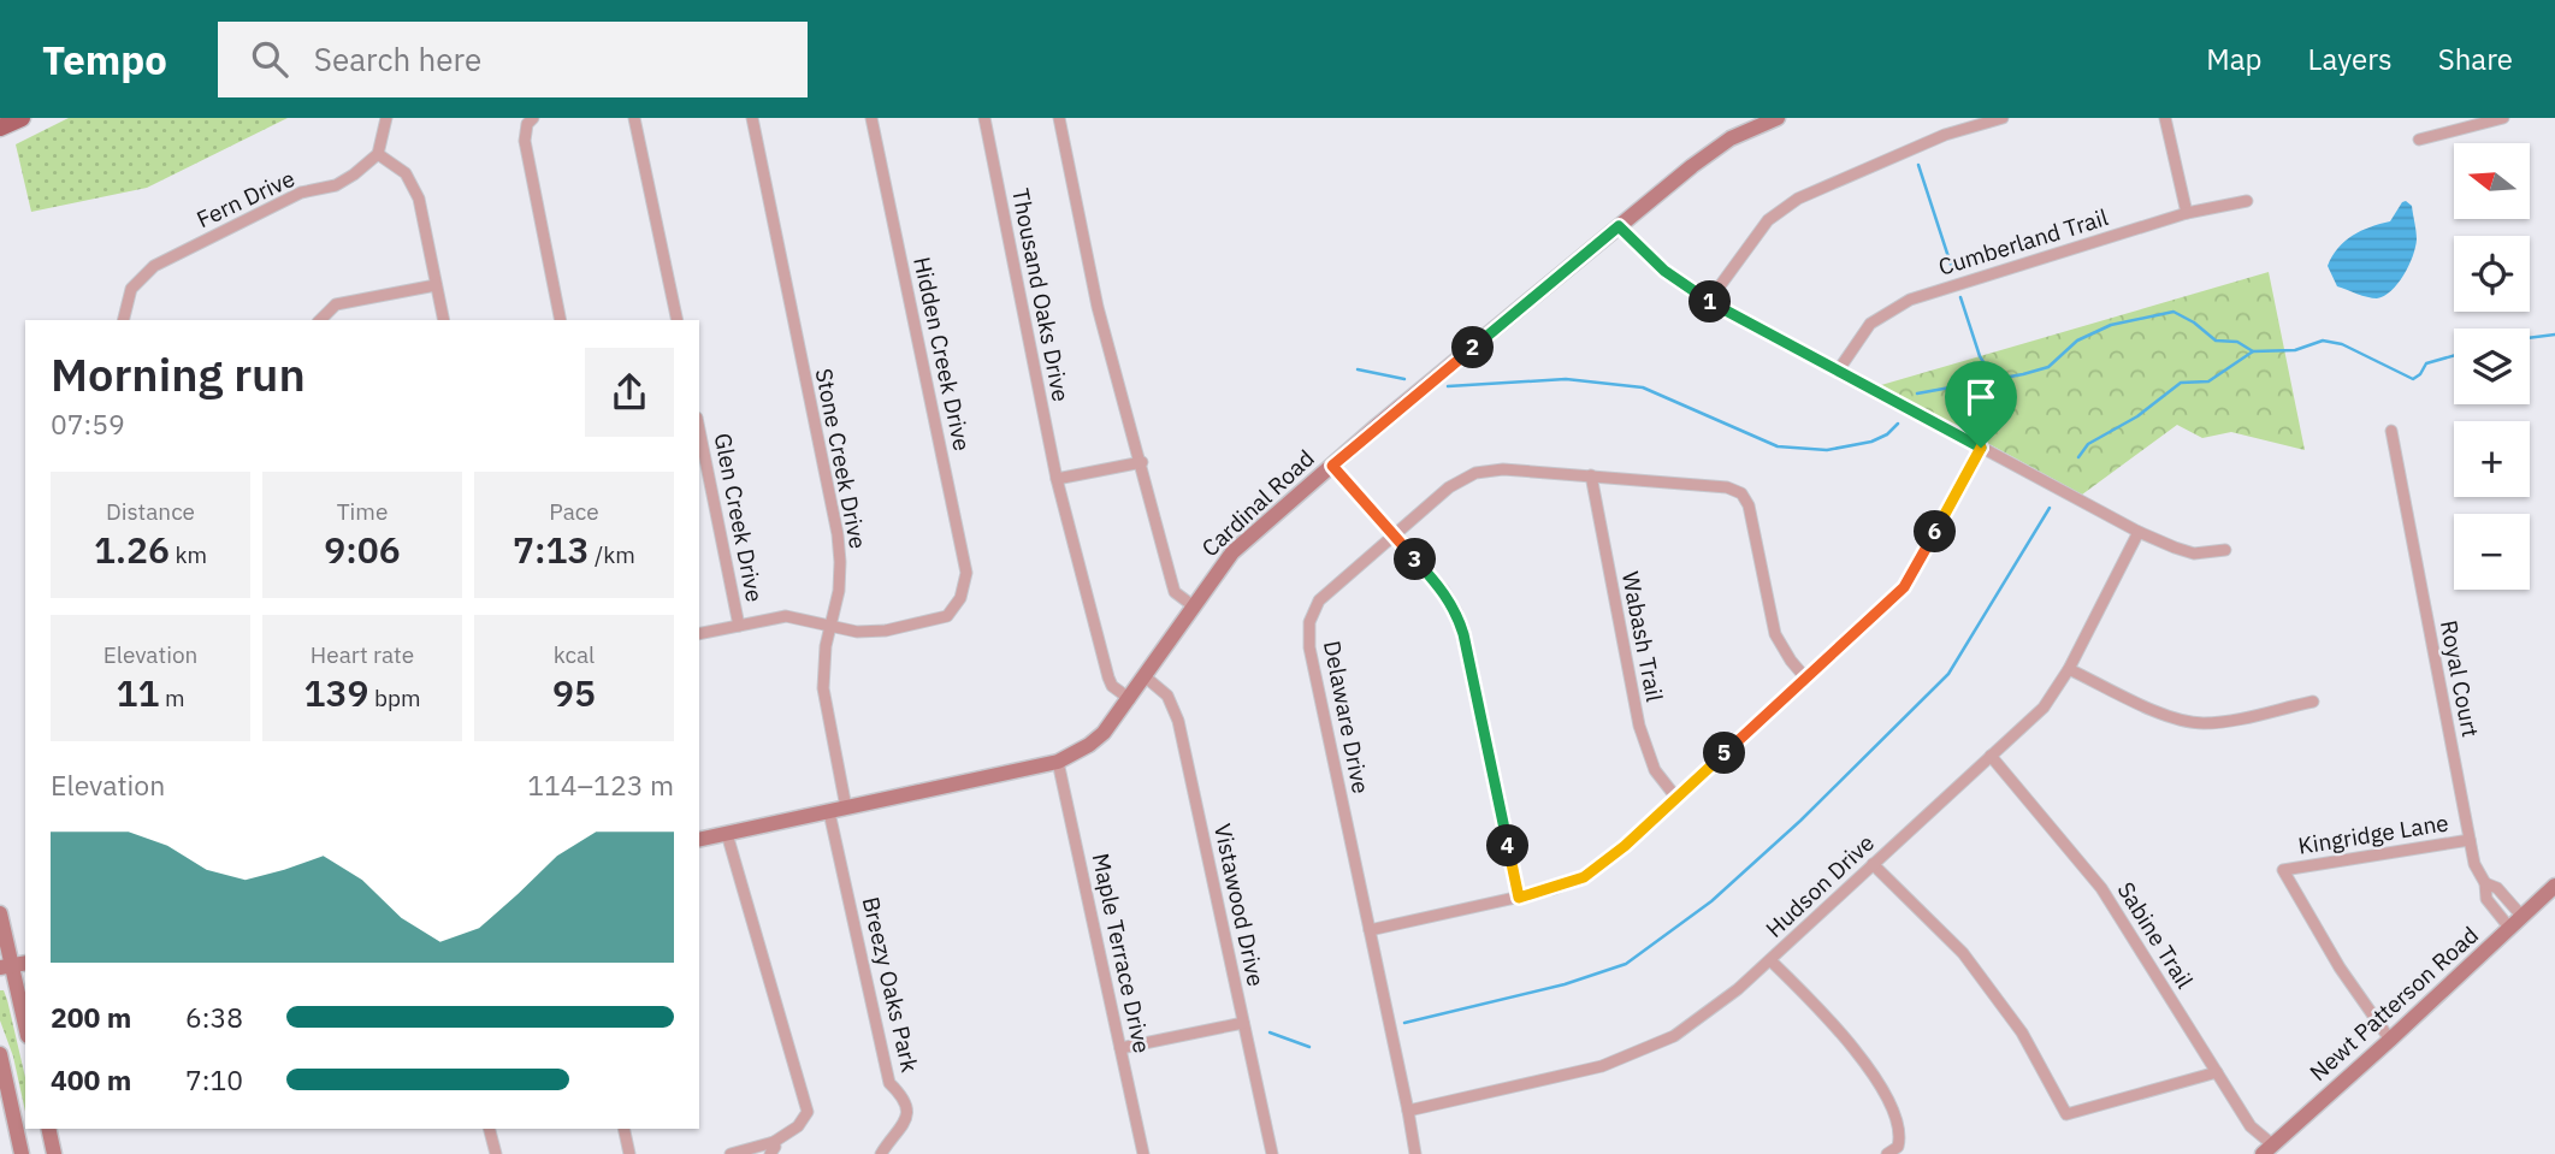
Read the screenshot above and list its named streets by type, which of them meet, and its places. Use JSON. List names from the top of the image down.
{
  "streets": {
    "street": [
      "Fern Drive",
      "Cumberland Trail",
      "Thousand Oaks Drive",
      "Hidden Creek Drive",
      "Stone Creek Drive",
      "Cardinal Road",
      "Glen Creek Drive",
      "Wabash Trail",
      "Royal Court",
      "Delaware Drive",
      "Kingridge Lane",
      "Hudson Drive",
      "Vistawood Drive",
      "Sabine Trail",
      "Maple Terrace Drive",
      "Breezy Oaks Park",
      "Newt Patterson Road"
    ]
  },
  "crossings": [
    ["Thousand Oaks Drive", "Cardinal Road"],
    ["Hidden Creek Drive", "Stone Creek Drive"],
    ["Stone Creek Drive", "Cardinal Road"],
    ["Cardinal Road", "Vistawood Drive"],
    ["Cardinal Road", "Maple Terrace Drive"],
    ["Cardinal Road", "Breezy Oaks Park"],
    ["Wabash Trail", "Delaware Drive"],
    ["Royal Court", "Kingridge Lane"],
    ["Royal Court", "Newt Patterson Road"],
    ["Delaware Drive", "Hudson Drive"],
    ["Kingridge Lane", "Newt Patterson Road"],
    ["Hudson Drive", "Sabine Trail"],
    ["Sabine Trail", "Newt Patterson Road"]
  ],
  "north": "left",
  "page": {
    "header": "Tempo",
    "search": "Search here",
    "nav": ["Map", "Layers", "Share"],
    "map_buttons": ["+", "−"],
    "pins": [
      "1",
      "2",
      "6",
      "3",
      "5",
      "4"
    ],
    "heading": ["Morning run", "07:59"],
    "stats": [
      ["Distance", "1.26 km"],
      ["Time", "9:06"],
      ["Pace", "7:13 /km"],
      ["Elevation", "11 m"],
      ["Heart rate", "139 bpm"],
      ["kcal", "95"]
    ],
    "chart": ["Elevation", "114–123 m"],
    "list": [
      {
        "name": "200 m",
        "note": "6:38"
      },
      {
        "name": "400 m",
        "note": "7:10"
      }
    ]
  }
}
